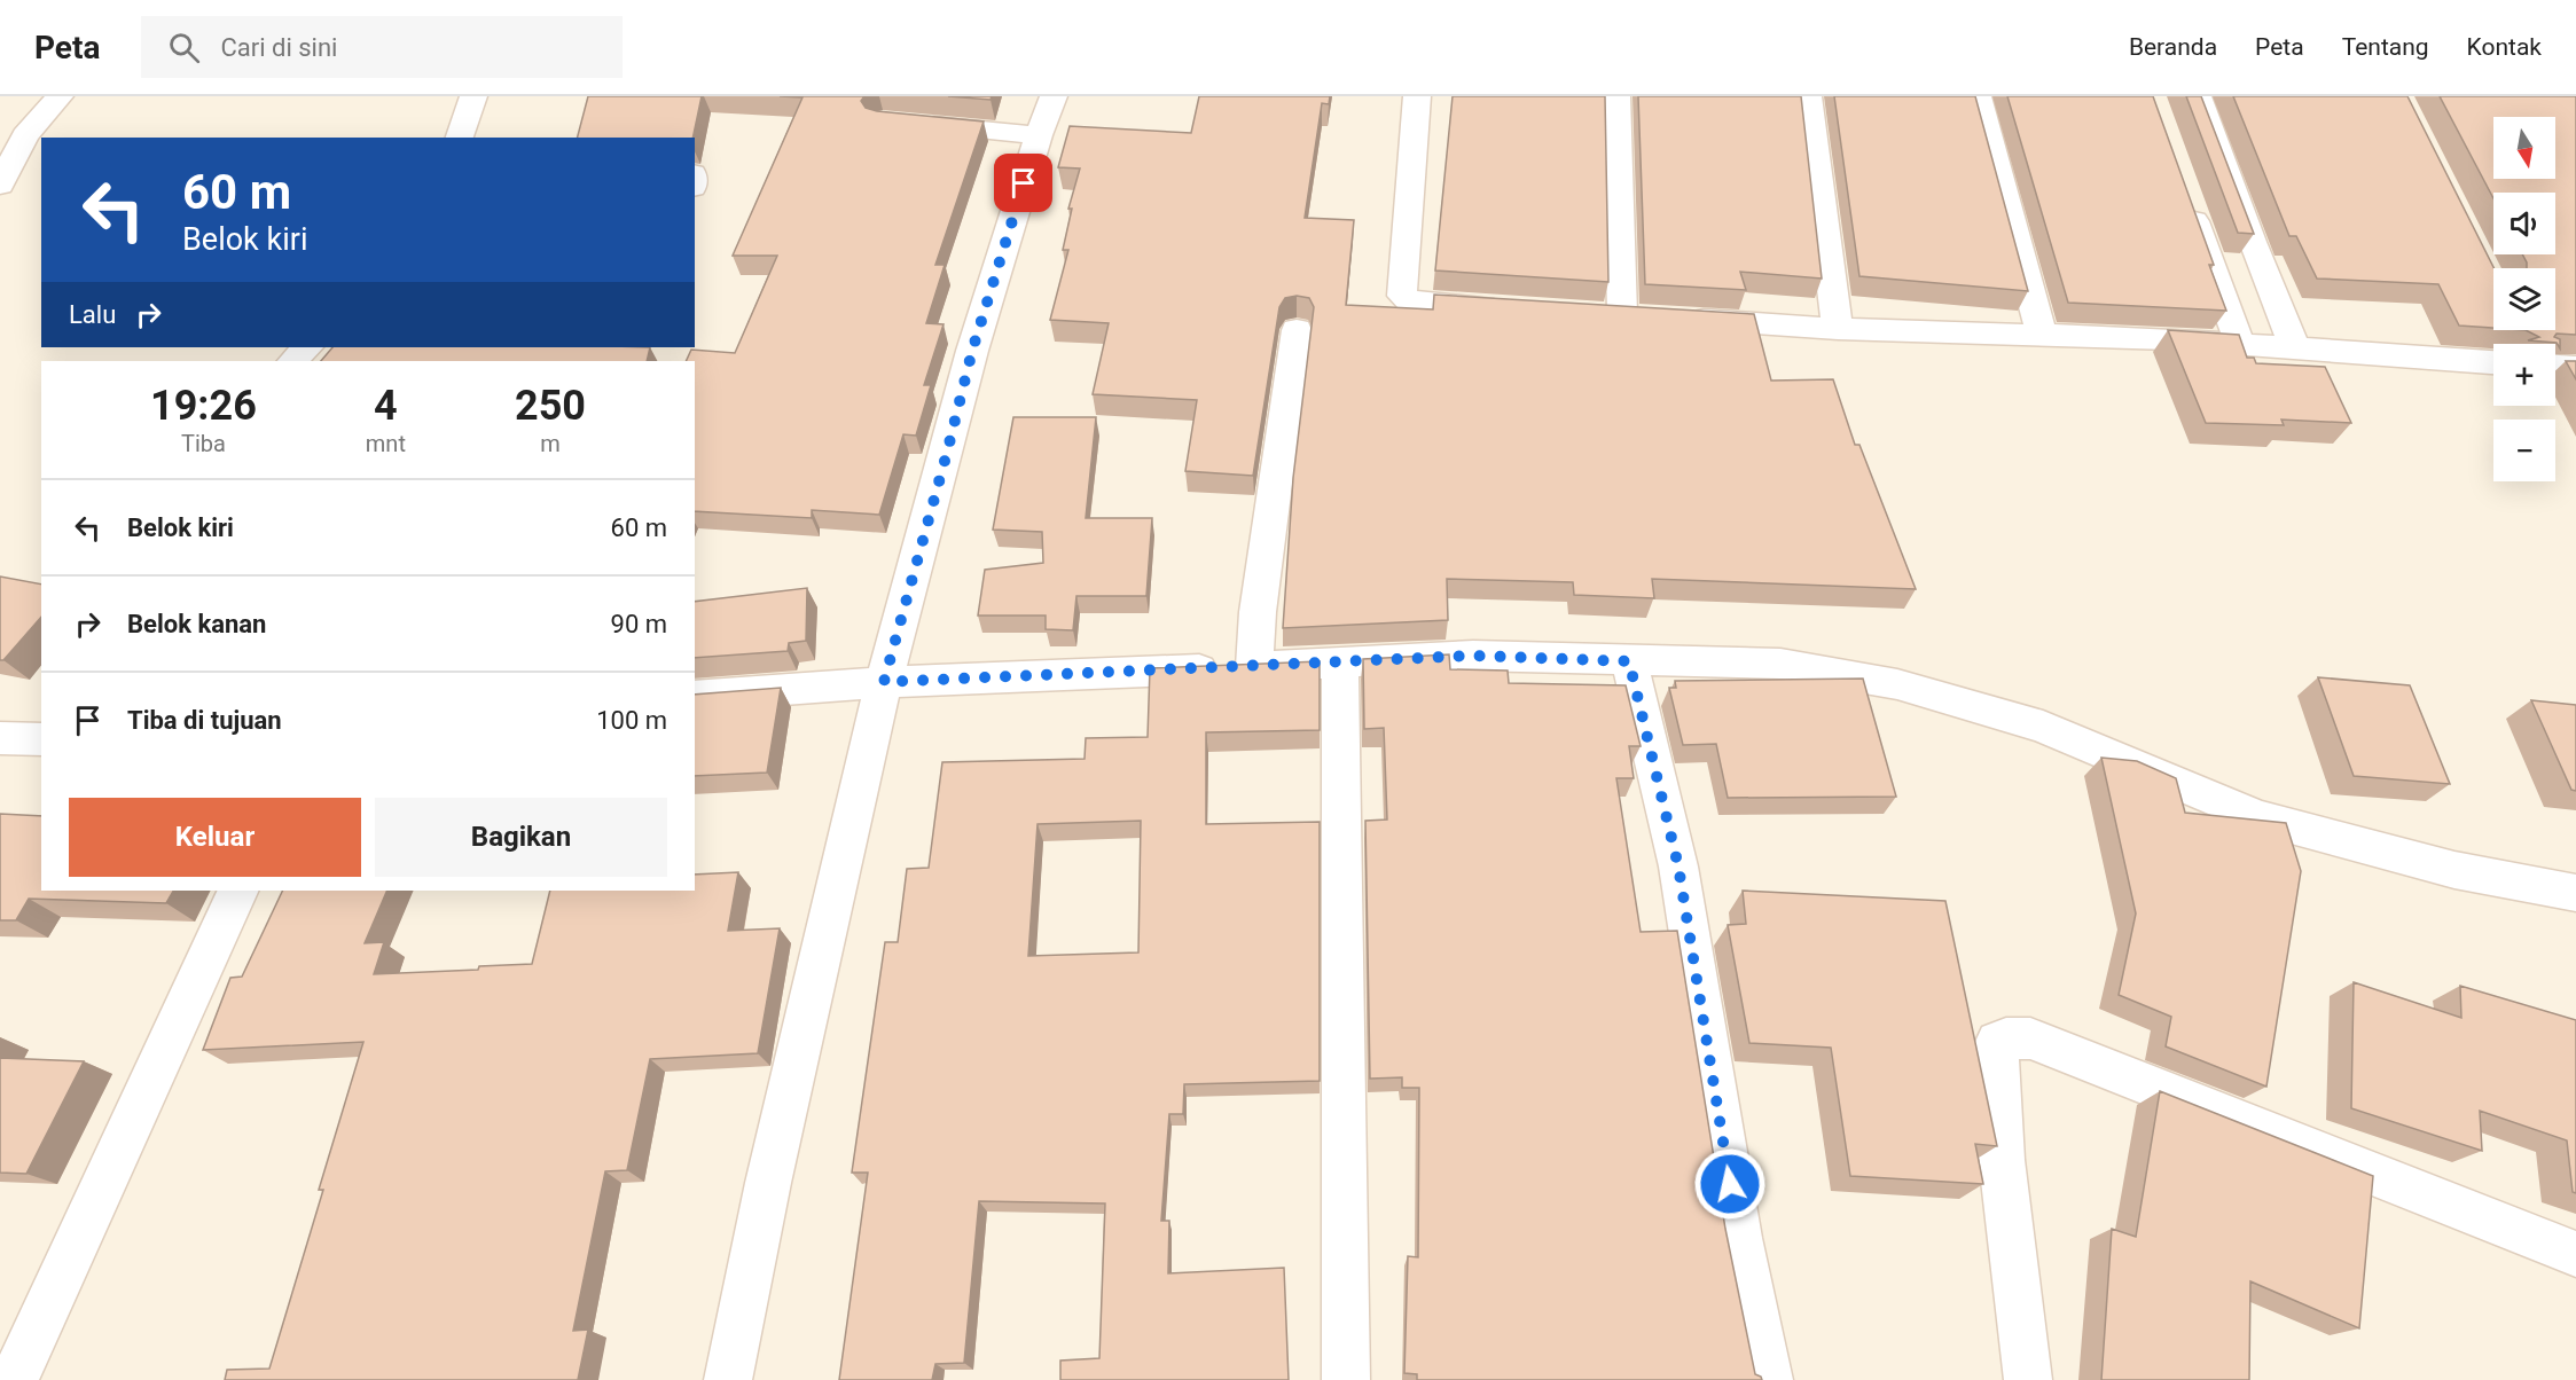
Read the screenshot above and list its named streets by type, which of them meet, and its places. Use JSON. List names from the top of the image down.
{
  "north": "bottom",
  "page": {
    "header": "Peta",
    "search": "Cari di sini",
    "nav": [
      "Beranda",
      "Peta",
      "Tentang",
      "Kontak"
    ],
    "map_buttons": ["+", "−"],
    "turn": ["60 m", "Belok kiri"],
    "then": "Lalu",
    "eta": [
      "19:26",
      "Tiba",
      "4",
      "mnt",
      "250",
      "m"
    ],
    "list": [
      {
        "name": "Belok kiri",
        "value": "60 m"
      },
      {
        "name": "Belok kanan",
        "value": "90 m"
      },
      {
        "name": "Tiba di tujuan",
        "value": "100 m"
      }
    ],
    "buttons": ["Keluar", "Bagikan"]
  }
}
